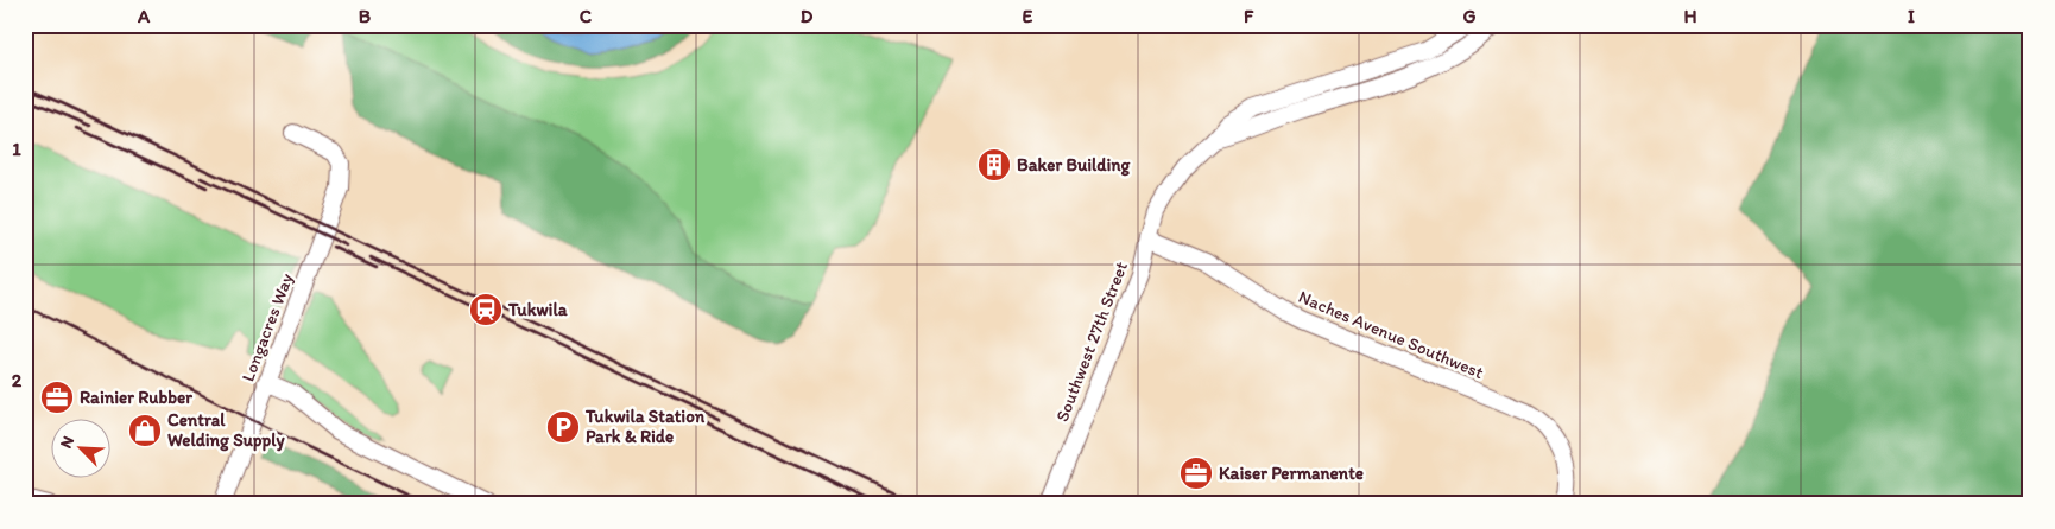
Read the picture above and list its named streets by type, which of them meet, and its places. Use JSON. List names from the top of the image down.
{
  "streets": {
    "street": ["Longacres Way", "Naches Avenue Southwest", "Southwest 27th Street"]
  },
  "crossings": [
    ["Naches Avenue Southwest", "Southwest 27th Street"]
  ],
  "places": {
    "building": ["Baker Building"],
    "station": ["Tukwila"],
    "office": ["Rainier Rubber", "Kaiser Permanente"],
    "parking": ["Tukwila Station Park & Ride"],
    "shop": ["Central Welding Supply"]
  },
  "north": "top left",
  "grid": {
    "columns": [
      "A",
      "B",
      "C",
      "D",
      "E",
      "F",
      "G",
      "H",
      "I"
    ],
    "rows": ["1", "2"]
  }
}
